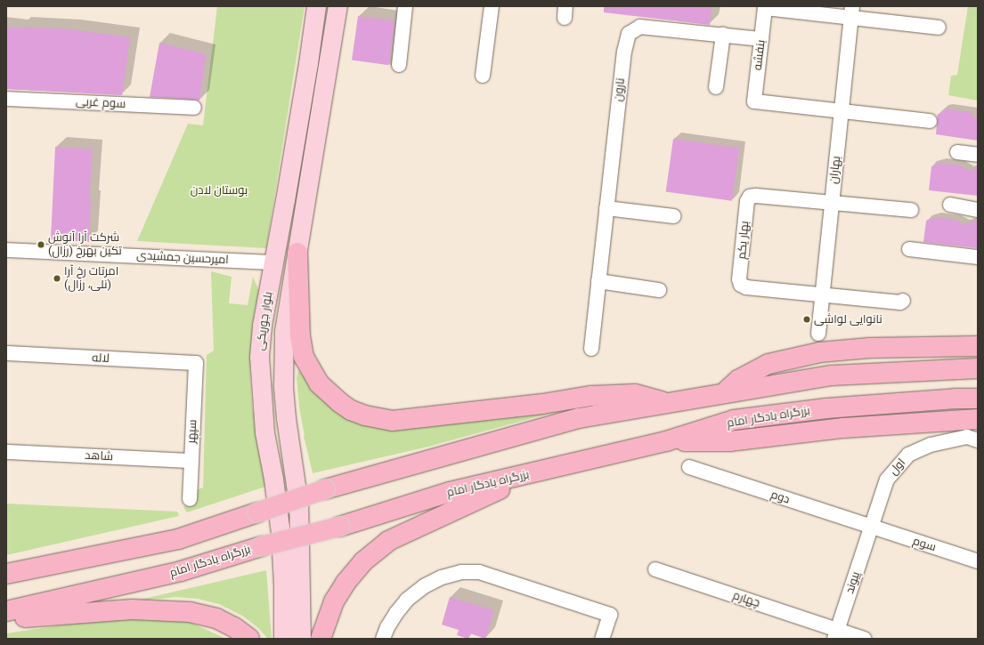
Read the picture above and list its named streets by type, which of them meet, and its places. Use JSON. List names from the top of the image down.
{
  "streets": {
    "highway": ["بزرگراه یادگار امام"],
    "main road": ["بلوار جوریکی"],
    "street": [
      "بنفشه",
      "نارون",
      "سوم غربی",
      "بهاران",
      "بهار یکم",
      "امیرحسین جمشیدی",
      "لاله",
      "سپهر",
      "شاهد",
      "اول",
      "دوم",
      "سوم",
      "پیوند",
      "چهارم"
    ]
  },
  "crossings": [
    ["بنفشه", "نارون"],
    ["بنفشه", "بهاران"],
    ["بهاران", "بهار یکم"],
    ["امیرحسین جمشیدی", "بلوار جوریکی"],
    ["لاله", "سپهر"],
    ["سپهر", "شاهد"],
    ["اول", "دوم"],
    ["اول", "سوم"],
    ["اول", "پیوند"],
    ["دوم", "سوم"],
    ["دوم", "پیوند"],
    ["سوم", "پیوند"],
    ["پیوند", "چهارم"]
  ],
  "parks": ["بوستان لادن"],
  "places": ["شرکت آرا آنوش تکین بهرخ (رزال)", "امرتات رخ آرا (نلی، رزال)", "نانوایی لواشی"]
}
